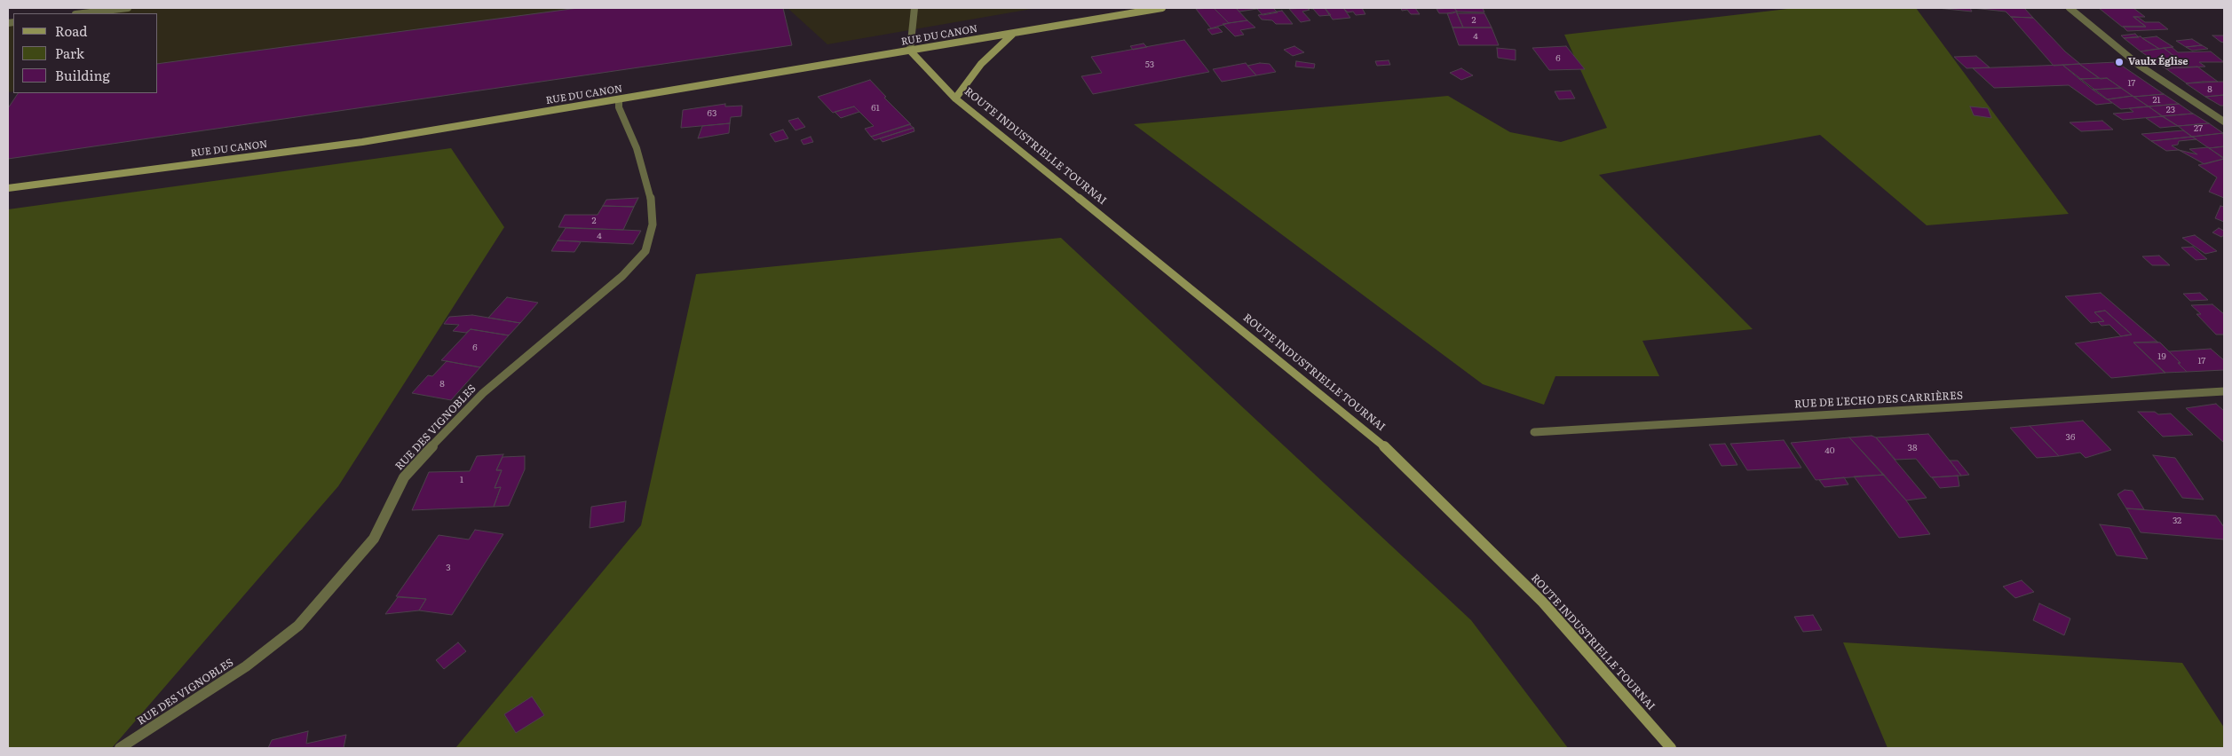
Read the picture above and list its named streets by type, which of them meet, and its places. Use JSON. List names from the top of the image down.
{
  "streets": {
    "main road": ["RUE DU CANON", "ROUTE INDUSTRIELLE TOURNAI"],
    "street": ["RUE DE L'ECHO DES CARRIÈRES", "RUE DES VIGNOBLES"]
  },
  "crossings": [
    ["RUE DU CANON", "ROUTE INDUSTRIELLE TOURNAI"],
    ["RUE DU CANON", "RUE DES VIGNOBLES"]
  ],
  "places": ["Vaulx Église"],
  "house_numbers": [
    "2",
    "4",
    "6",
    "53",
    "17",
    "8",
    "21",
    "61",
    "23",
    "63",
    "27",
    "2",
    "4",
    "6",
    "19",
    "17",
    "8",
    "36",
    "38",
    "40",
    "1",
    "32",
    "3"
  ],
  "legend": ["Road", "Park", "Building"]
}
